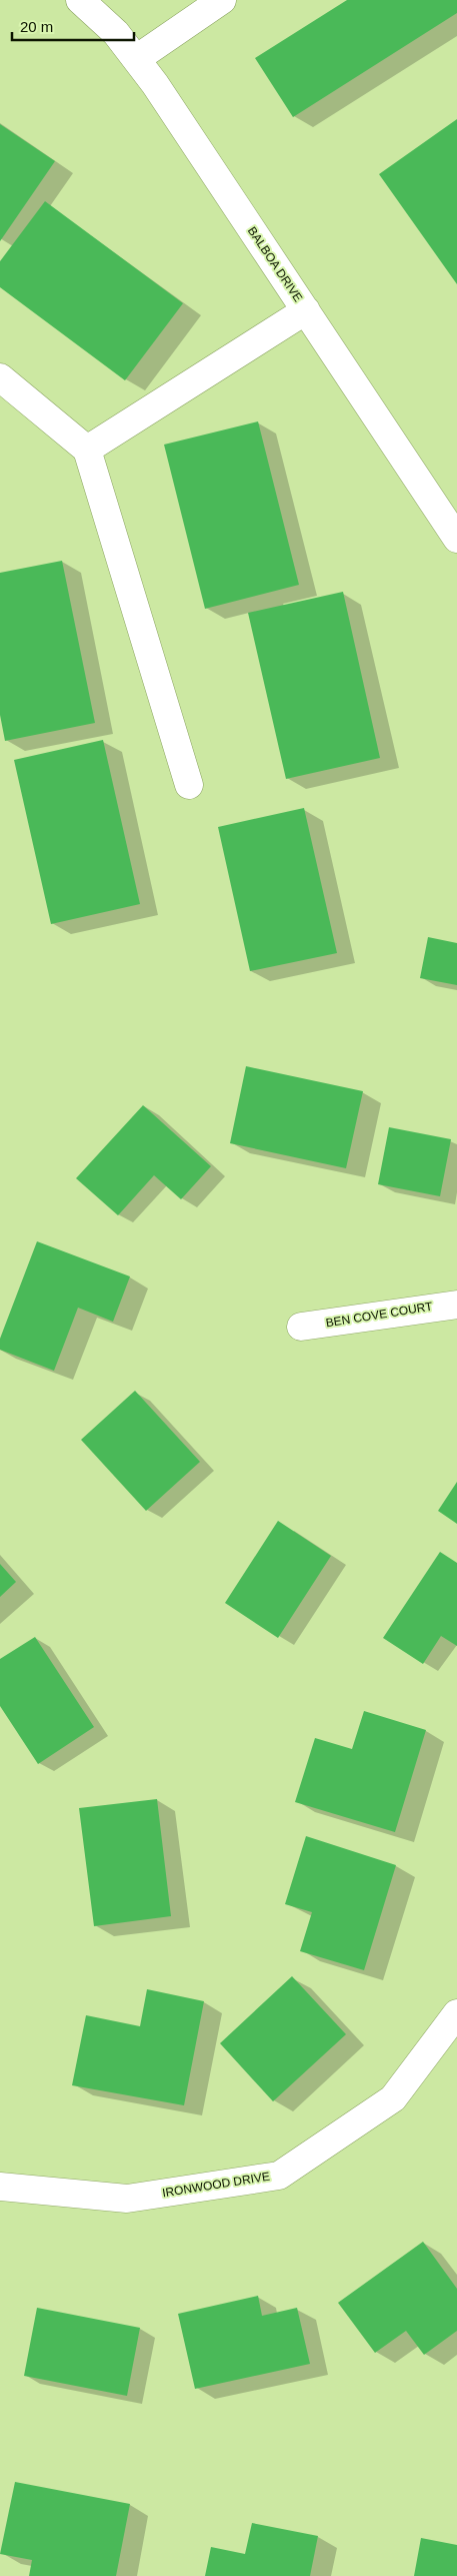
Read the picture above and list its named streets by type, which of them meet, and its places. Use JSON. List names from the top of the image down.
{
  "streets": {
    "street": ["BALBOA DRIVE", "BEN COVE COURT", "IRONWOOD DRIVE"]
  },
  "scale_bar": "20 m"
}
